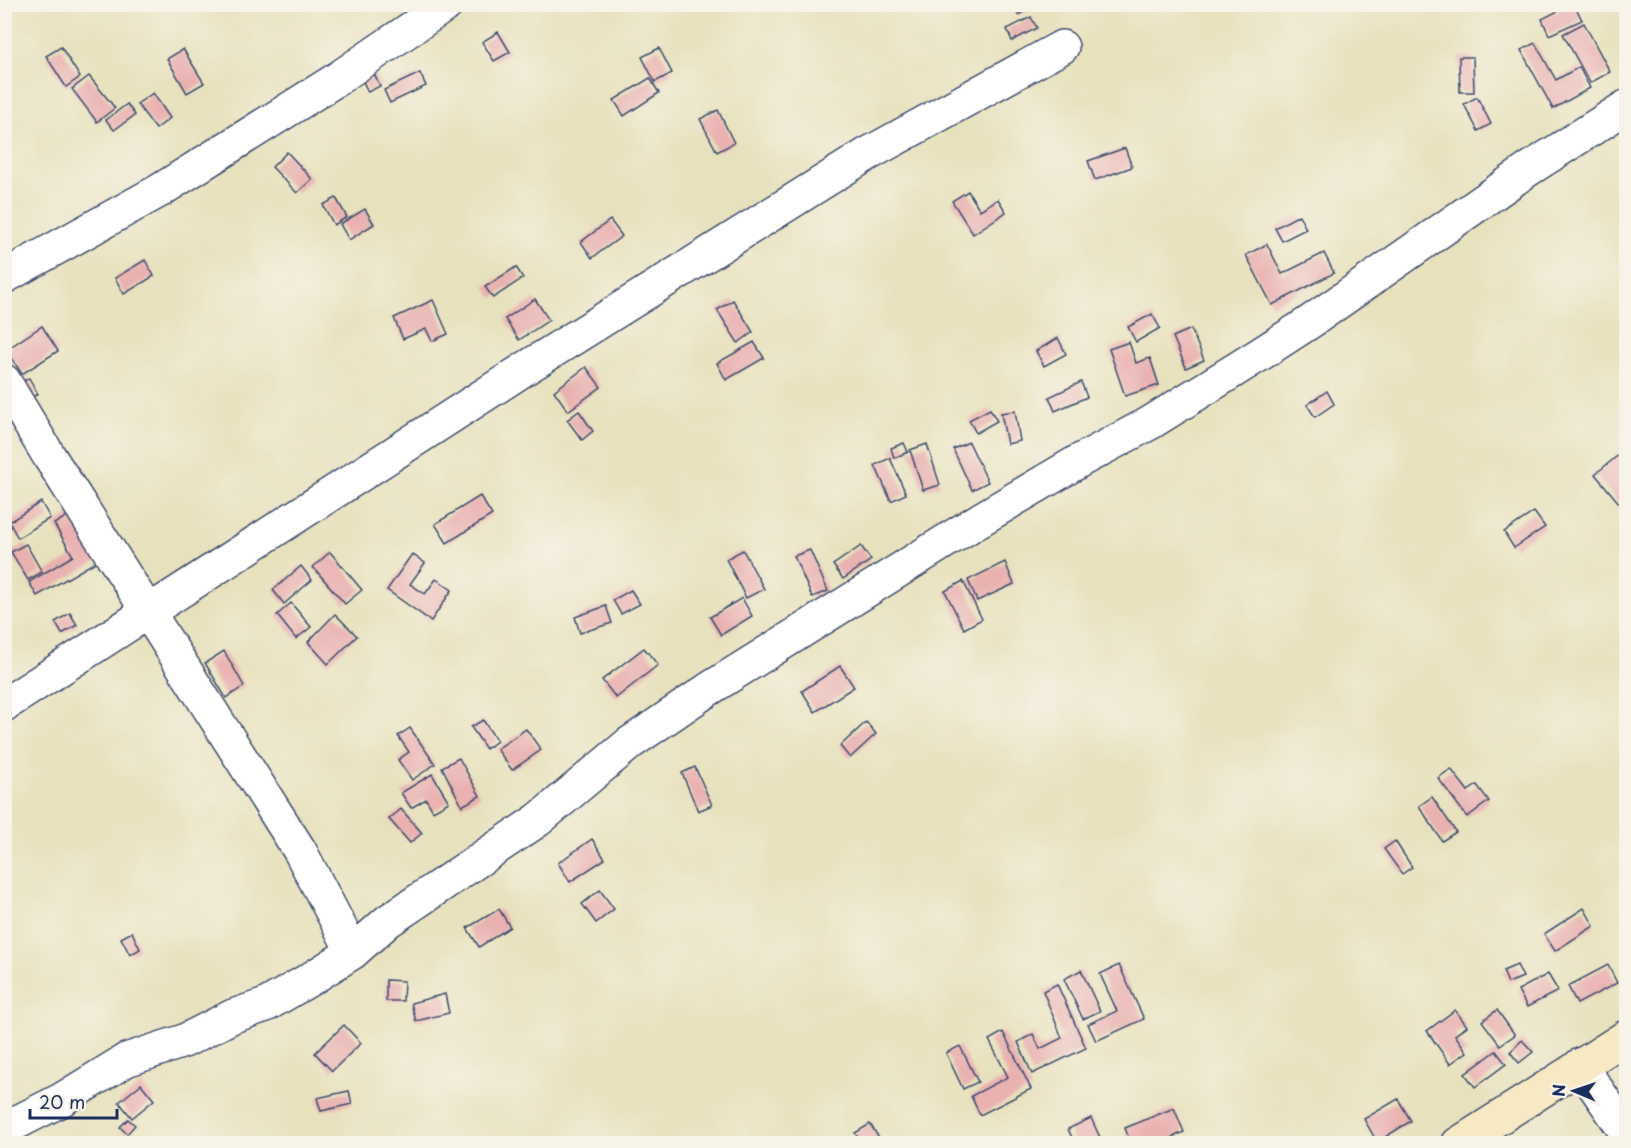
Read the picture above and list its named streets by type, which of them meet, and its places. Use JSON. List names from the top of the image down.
{
  "scale_bar": "20 m",
  "north": "left"
}
